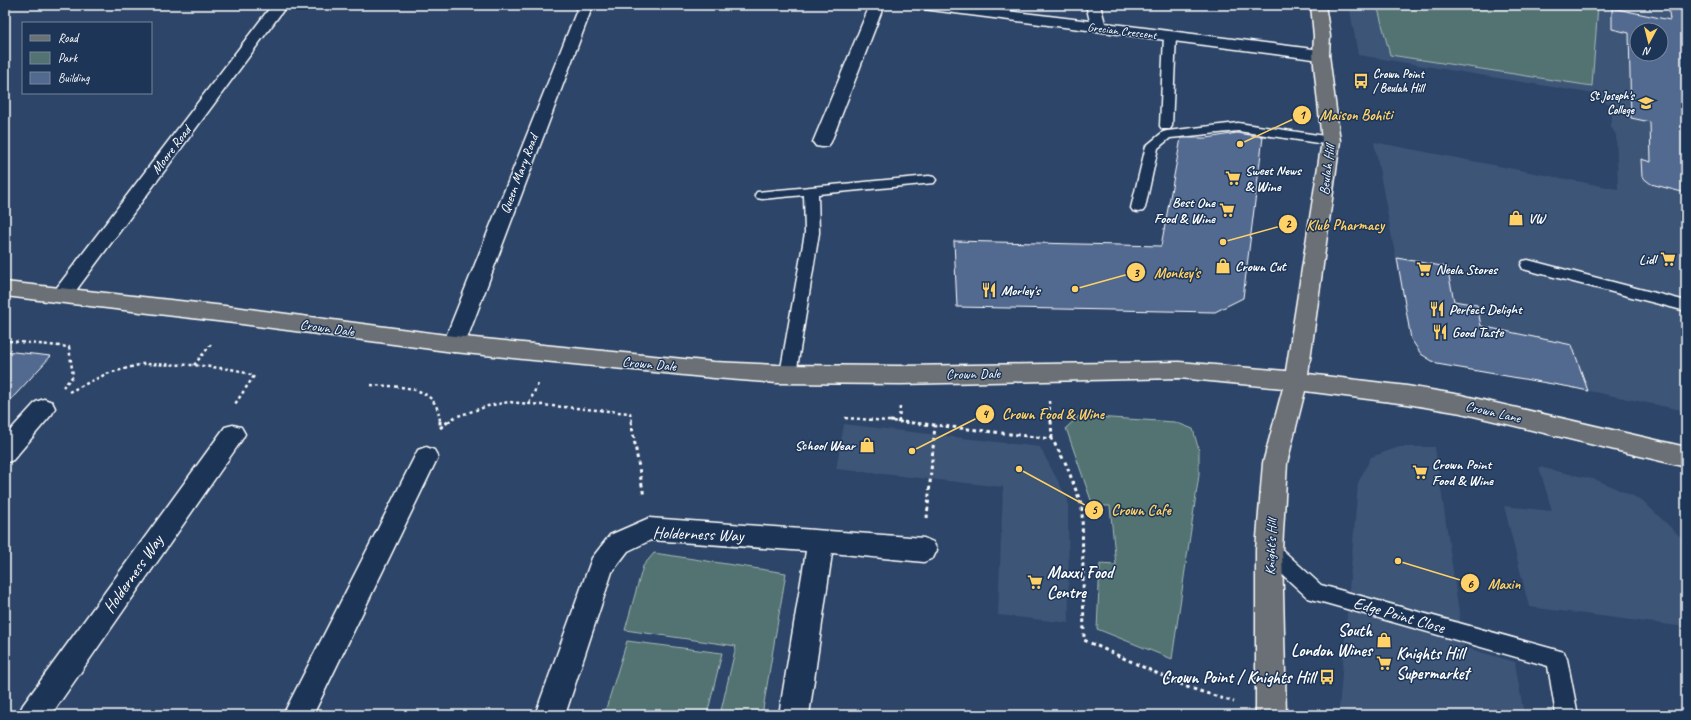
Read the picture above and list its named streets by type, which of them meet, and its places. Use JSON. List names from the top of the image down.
{
  "streets": {
    "main road": [
      "Beulah Hill",
      "Crown Dale",
      "Crown Lane",
      "Knight's Hill"
    ],
    "street": [
      "Grecian Crescent",
      "Moore Road",
      "Queen Mary Road",
      "Holderness Way"
    ],
    "lane": ["Edge Point Close"]
  },
  "crossings": [
    ["Grecian Crescent", "Beulah Hill"],
    ["Moore Road", "Crown Dale"],
    ["Beulah Hill", "Crown Dale"],
    ["Beulah Hill", "Crown Lane"],
    ["Beulah Hill", "Knight's Hill"],
    ["Queen Mary Road", "Crown Dale"],
    ["Crown Dale", "Crown Lane"],
    ["Crown Dale", "Knight's Hill"],
    ["Crown Lane", "Knight's Hill"],
    ["Knight's Hill", "Edge Point Close"]
  ],
  "places": {
    "bus stop": ["Crown Point / Beulah Hill", "Crown Point / Knights Hill"],
    "school or university": ["St Joseph's College"],
    "other": [
      "Maison Bohiti",
      "Klub Pharmacy",
      "Monkey's",
      "Crown Food & Wine",
      "Crown Cafe",
      "Maxin"
    ],
    "supermarket": [
      "Sweet News & Wine",
      "Best One Food & Wine",
      "Lidl",
      "Neela Stores",
      "Crown Point Food & Wine",
      "Maxxi Food Centre",
      "Knights Hill Supermarket"
    ],
    "shop": [
      "VW",
      "Crown Cut",
      "School Wear",
      "South London Wines"
    ],
    "restaurant": ["Morley's", "Perfect Delight", "Good Taste"]
  },
  "legend": ["Road", "Park", "Building"],
  "north": "bottom"
}
